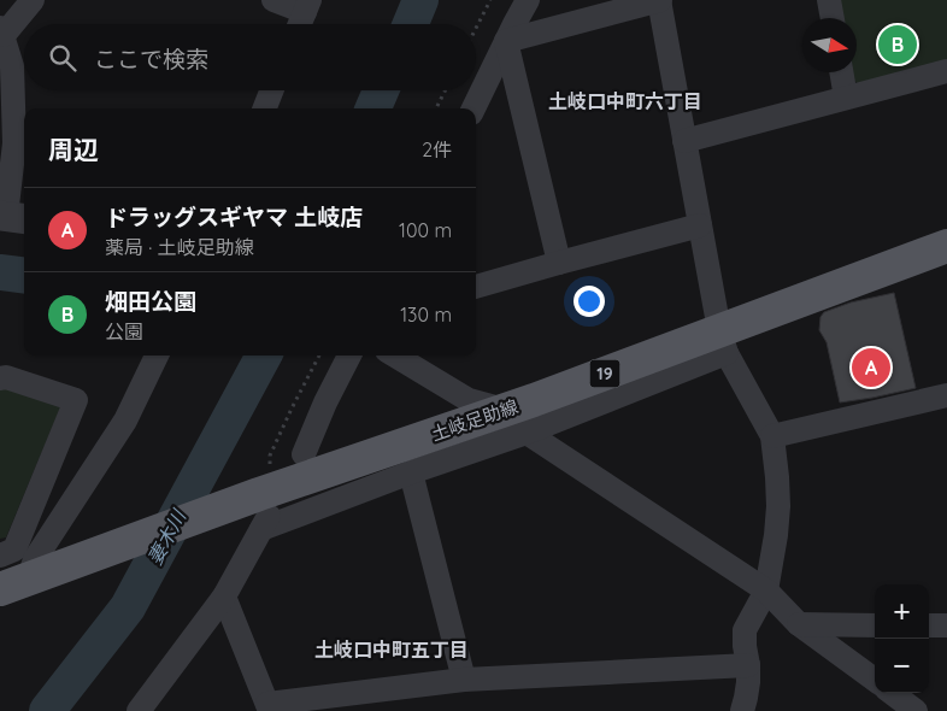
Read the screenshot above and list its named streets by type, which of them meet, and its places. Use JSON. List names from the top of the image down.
{
  "streets": {
    "main road": ["19", "土岐足助線"]
  },
  "districts": ["土岐口中町六丁目", "土岐口中町五丁目"],
  "water": ["妻木川"],
  "north": "right",
  "page": {
    "pins": ["B", "A"],
    "search": "ここで検索",
    "heading": ["周辺", "2件"],
    "list": [
      {
        "mark": "A",
        "name": "ドラッグスギヤマ 土岐店",
        "note": "薬局 · 土岐足助線",
        "value": "100 m"
      },
      {
        "mark": "B",
        "name": "畑田公園",
        "note": "公園",
        "value": "130 m"
      }
    ],
    "map_buttons": ["+", "−"]
  }
}
